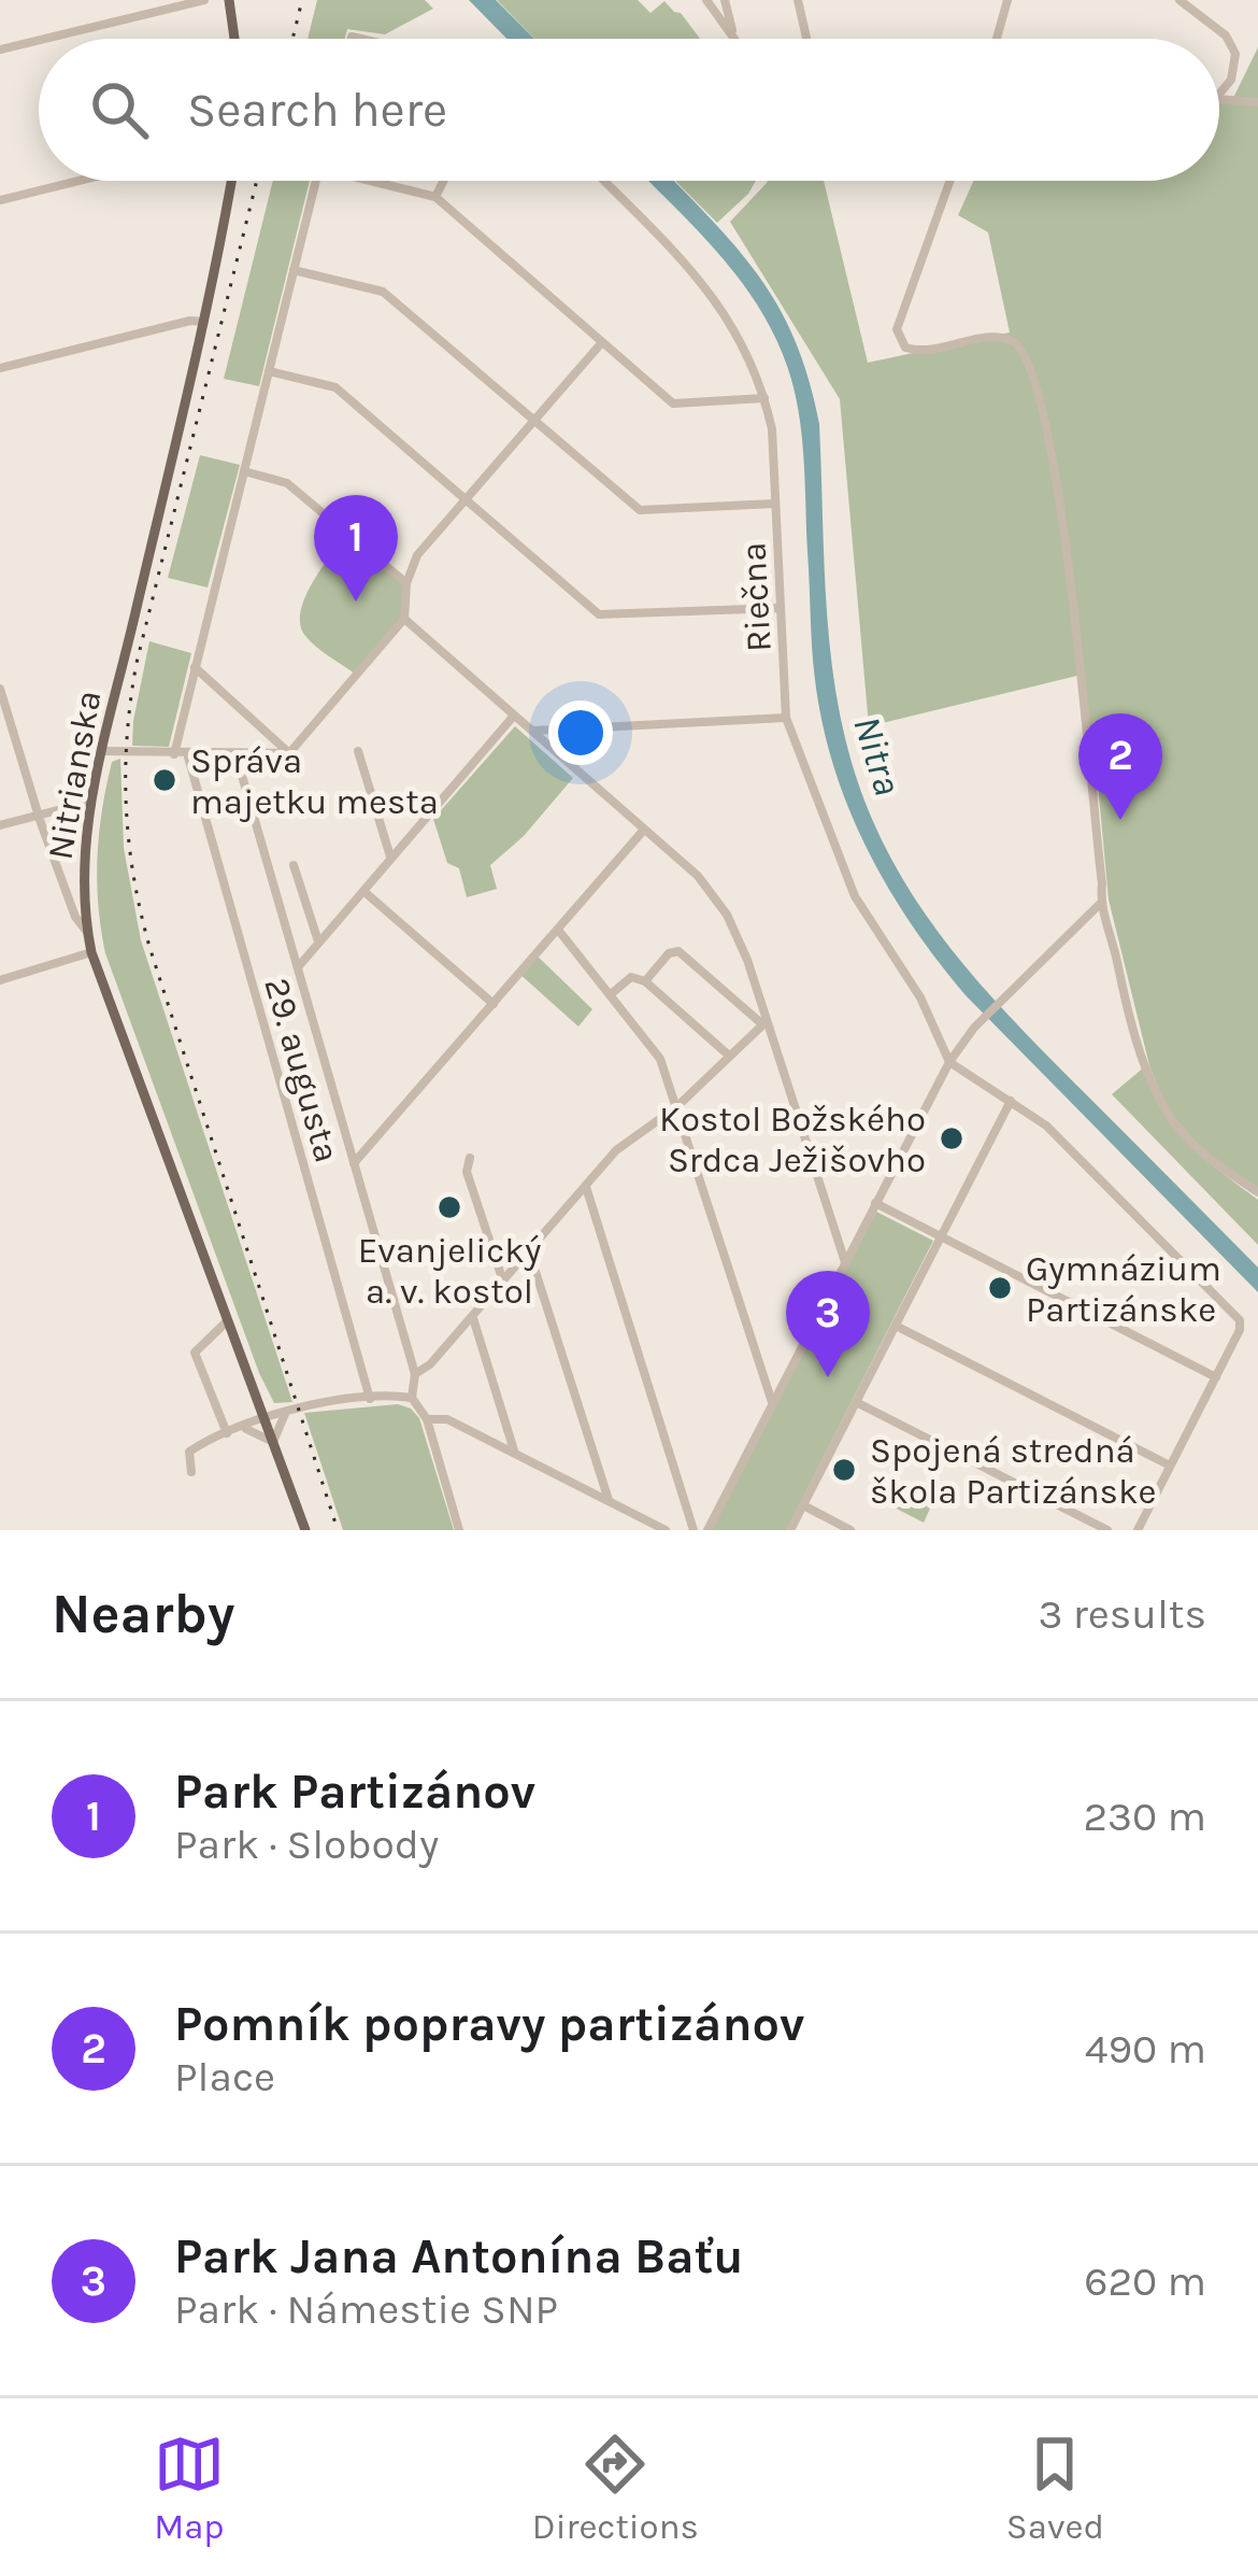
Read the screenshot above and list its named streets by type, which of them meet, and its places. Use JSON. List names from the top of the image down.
{
  "streets": {
    "main road": ["Nitrianska"],
    "street": ["Riečna", "29. augusta"]
  },
  "water": ["Nitra"],
  "places": [
    "Správa majetku mesta",
    "Kostol Božského Srdca Ježišovho",
    "Evanjelický a. v. kostol",
    "Gymnázium Partizánske",
    "Spojená stredná škola Partizánske"
  ],
  "page": {
    "search": "Search here",
    "pins": ["1", "2", "3"],
    "heading": ["Nearby", "3 results"],
    "list": [
      {
        "mark": "1",
        "name": "Park Partizánov",
        "note": "Park · Slobody",
        "value": "230 m"
      },
      {
        "mark": "2",
        "name": "Pomník popravy partizánov",
        "note": "Place",
        "value": "490 m"
      },
      {
        "mark": "3",
        "name": "Park Jana Antonína Baťu",
        "note": "Park · Námestie SNP",
        "value": "620 m"
      }
    ],
    "nav": ["Map", "Directions", "Saved"]
  }
}
